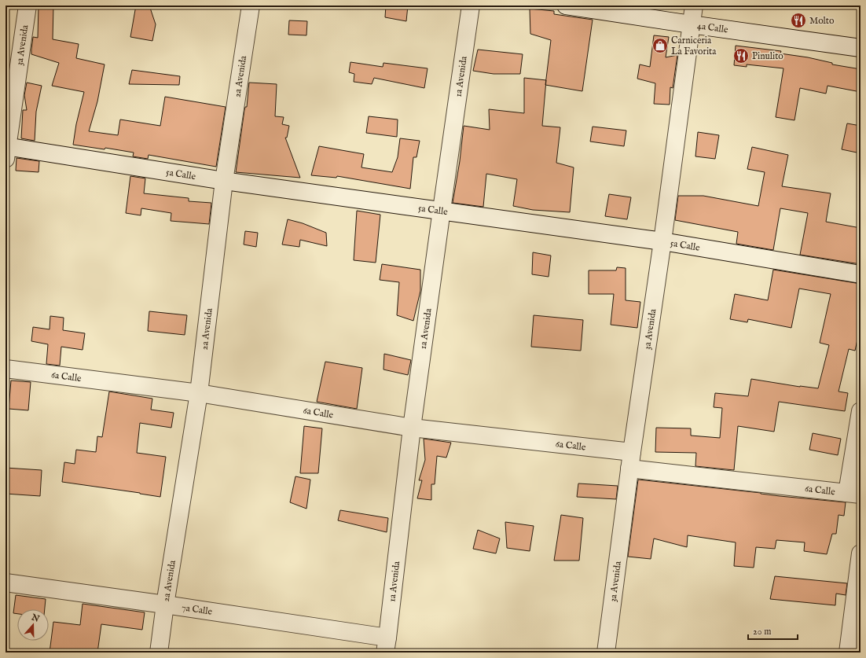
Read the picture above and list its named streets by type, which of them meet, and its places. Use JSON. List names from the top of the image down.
{
  "streets": {
    "street": [
      "4a Calle",
      "3a Avenida",
      "1a Avenida",
      "2a Avenida",
      "5a Calle",
      "6a Calle",
      "7a Calle"
    ]
  },
  "crossings": [
    ["4a Calle", "3a Avenida"],
    ["3a Avenida", "5a Calle"],
    ["3a Avenida", "6a Calle"],
    ["1a Avenida", "5a Calle"],
    ["1a Avenida", "6a Calle"],
    ["1a Avenida", "7a Calle"],
    ["2a Avenida", "5a Calle"],
    ["2a Avenida", "6a Calle"],
    ["2a Avenida", "7a Calle"]
  ],
  "places": {
    "restaurant": ["Molto", "Pinulito"],
    "shop": ["Carniceria La Favorita"]
  },
  "scale_bar": "20 m",
  "north": "top"
}
